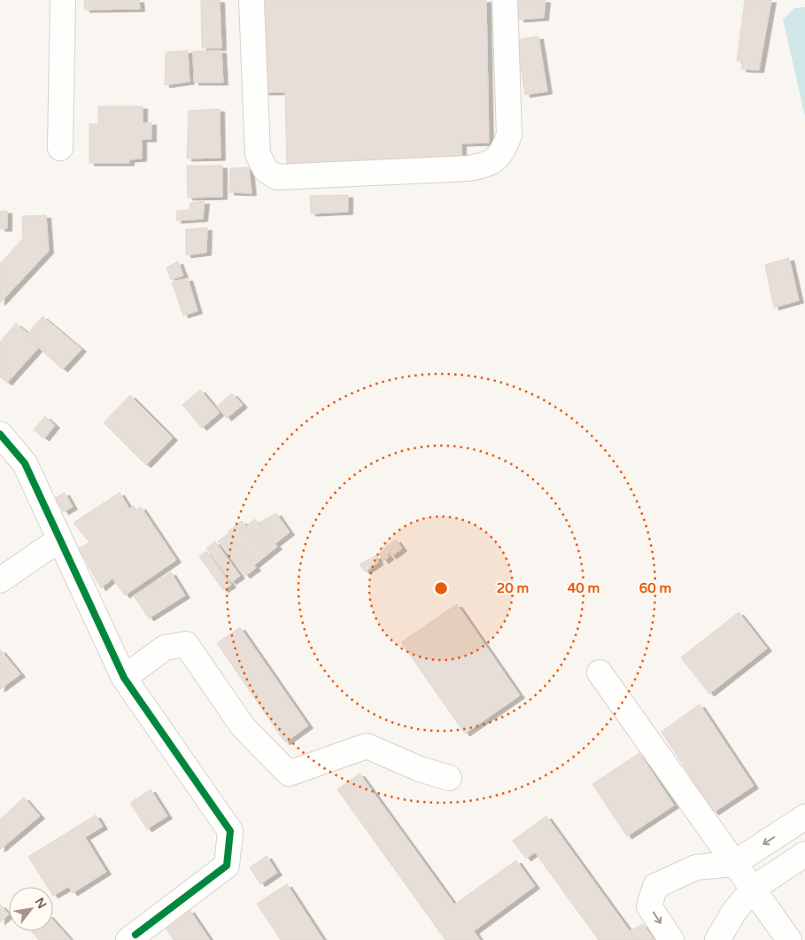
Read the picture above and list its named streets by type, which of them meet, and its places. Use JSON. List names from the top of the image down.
{
  "north": "top right",
  "rings": ["20 m", "40 m", "60 m"]
}
